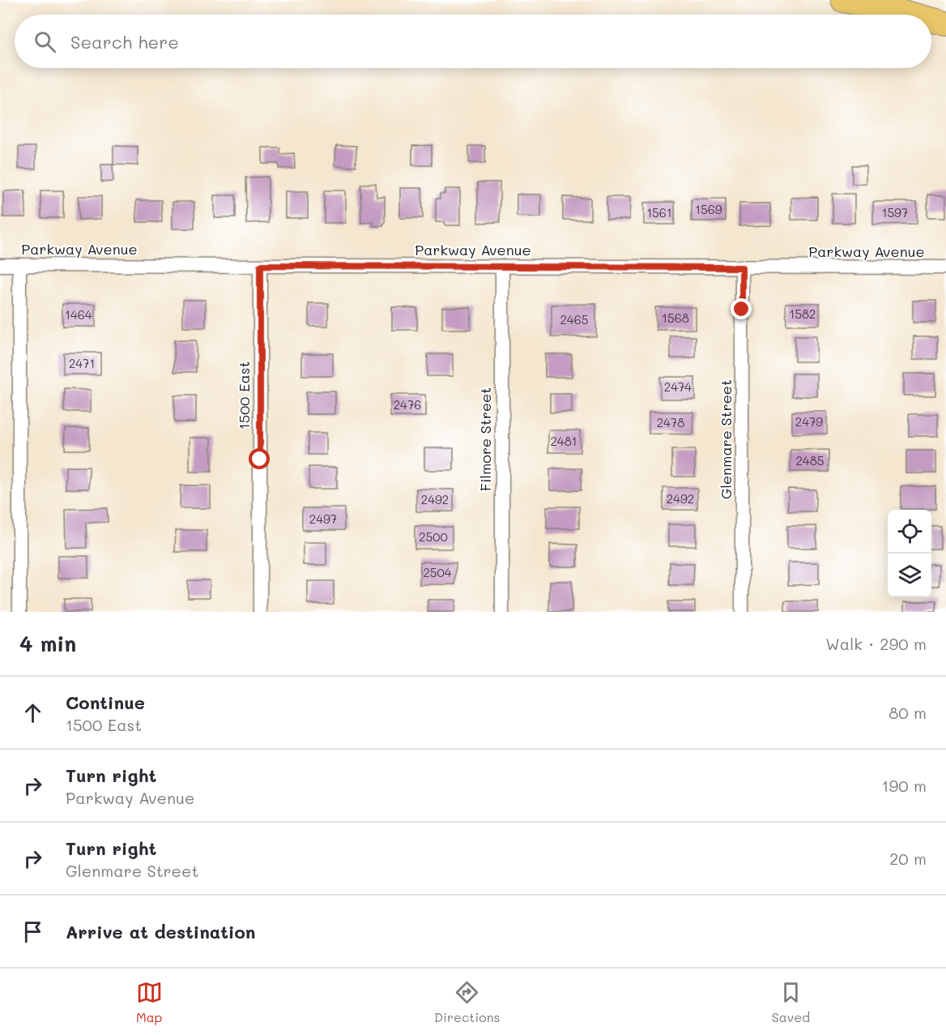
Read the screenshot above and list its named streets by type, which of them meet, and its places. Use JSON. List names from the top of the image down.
{
  "streets": {
    "street": [
      "Parkway Avenue",
      "1500 East",
      "Filmore Street",
      "Glenmare Street"
    ]
  },
  "crossings": [
    ["Parkway Avenue", "1500 East"],
    ["Parkway Avenue", "Filmore Street"],
    ["Parkway Avenue", "Glenmare Street"]
  ],
  "house_numbers": [
    "1569",
    "1561",
    "1597",
    "1582",
    "1464",
    "1568",
    "2465",
    "2471",
    "2474",
    "2476",
    "2479",
    "2478",
    "2481",
    "2485",
    "2492",
    "2492",
    "2497",
    "2500",
    "2504"
  ],
  "page": {
    "search": "Search here",
    "heading": ["4 min", "Walk · 290 m"],
    "list": [
      ["Continue", "1500 East", "80 m"],
      ["Turn right", "Parkway Avenue", "190 m"],
      ["Turn right", "Glenmare Street", "20 m"],
      "Arrive at destination"
    ],
    "nav": ["Map", "Directions", "Saved"]
  }
}
